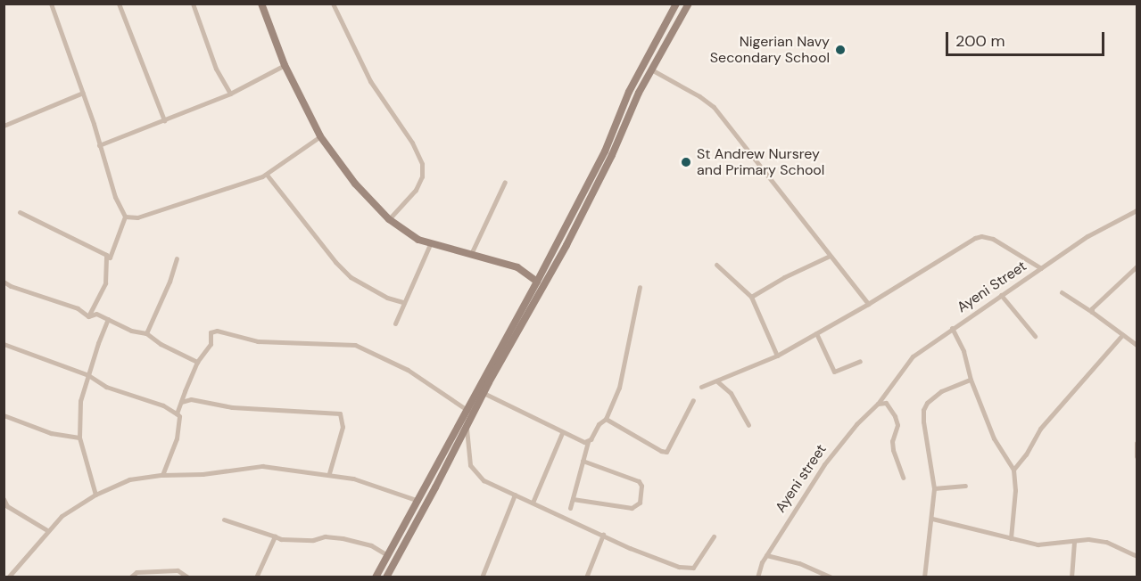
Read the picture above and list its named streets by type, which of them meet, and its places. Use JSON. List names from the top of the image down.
{
  "streets": {
    "street": ["Ayeni Street", "Ayeni street"]
  },
  "crossings": [
    ["Ayeni Street", "Ayeni street"]
  ],
  "places": ["Nigerian Navy Secondary School", "St Andrew Nursrey and Primary School"],
  "scale_bar": "200 m"
}
